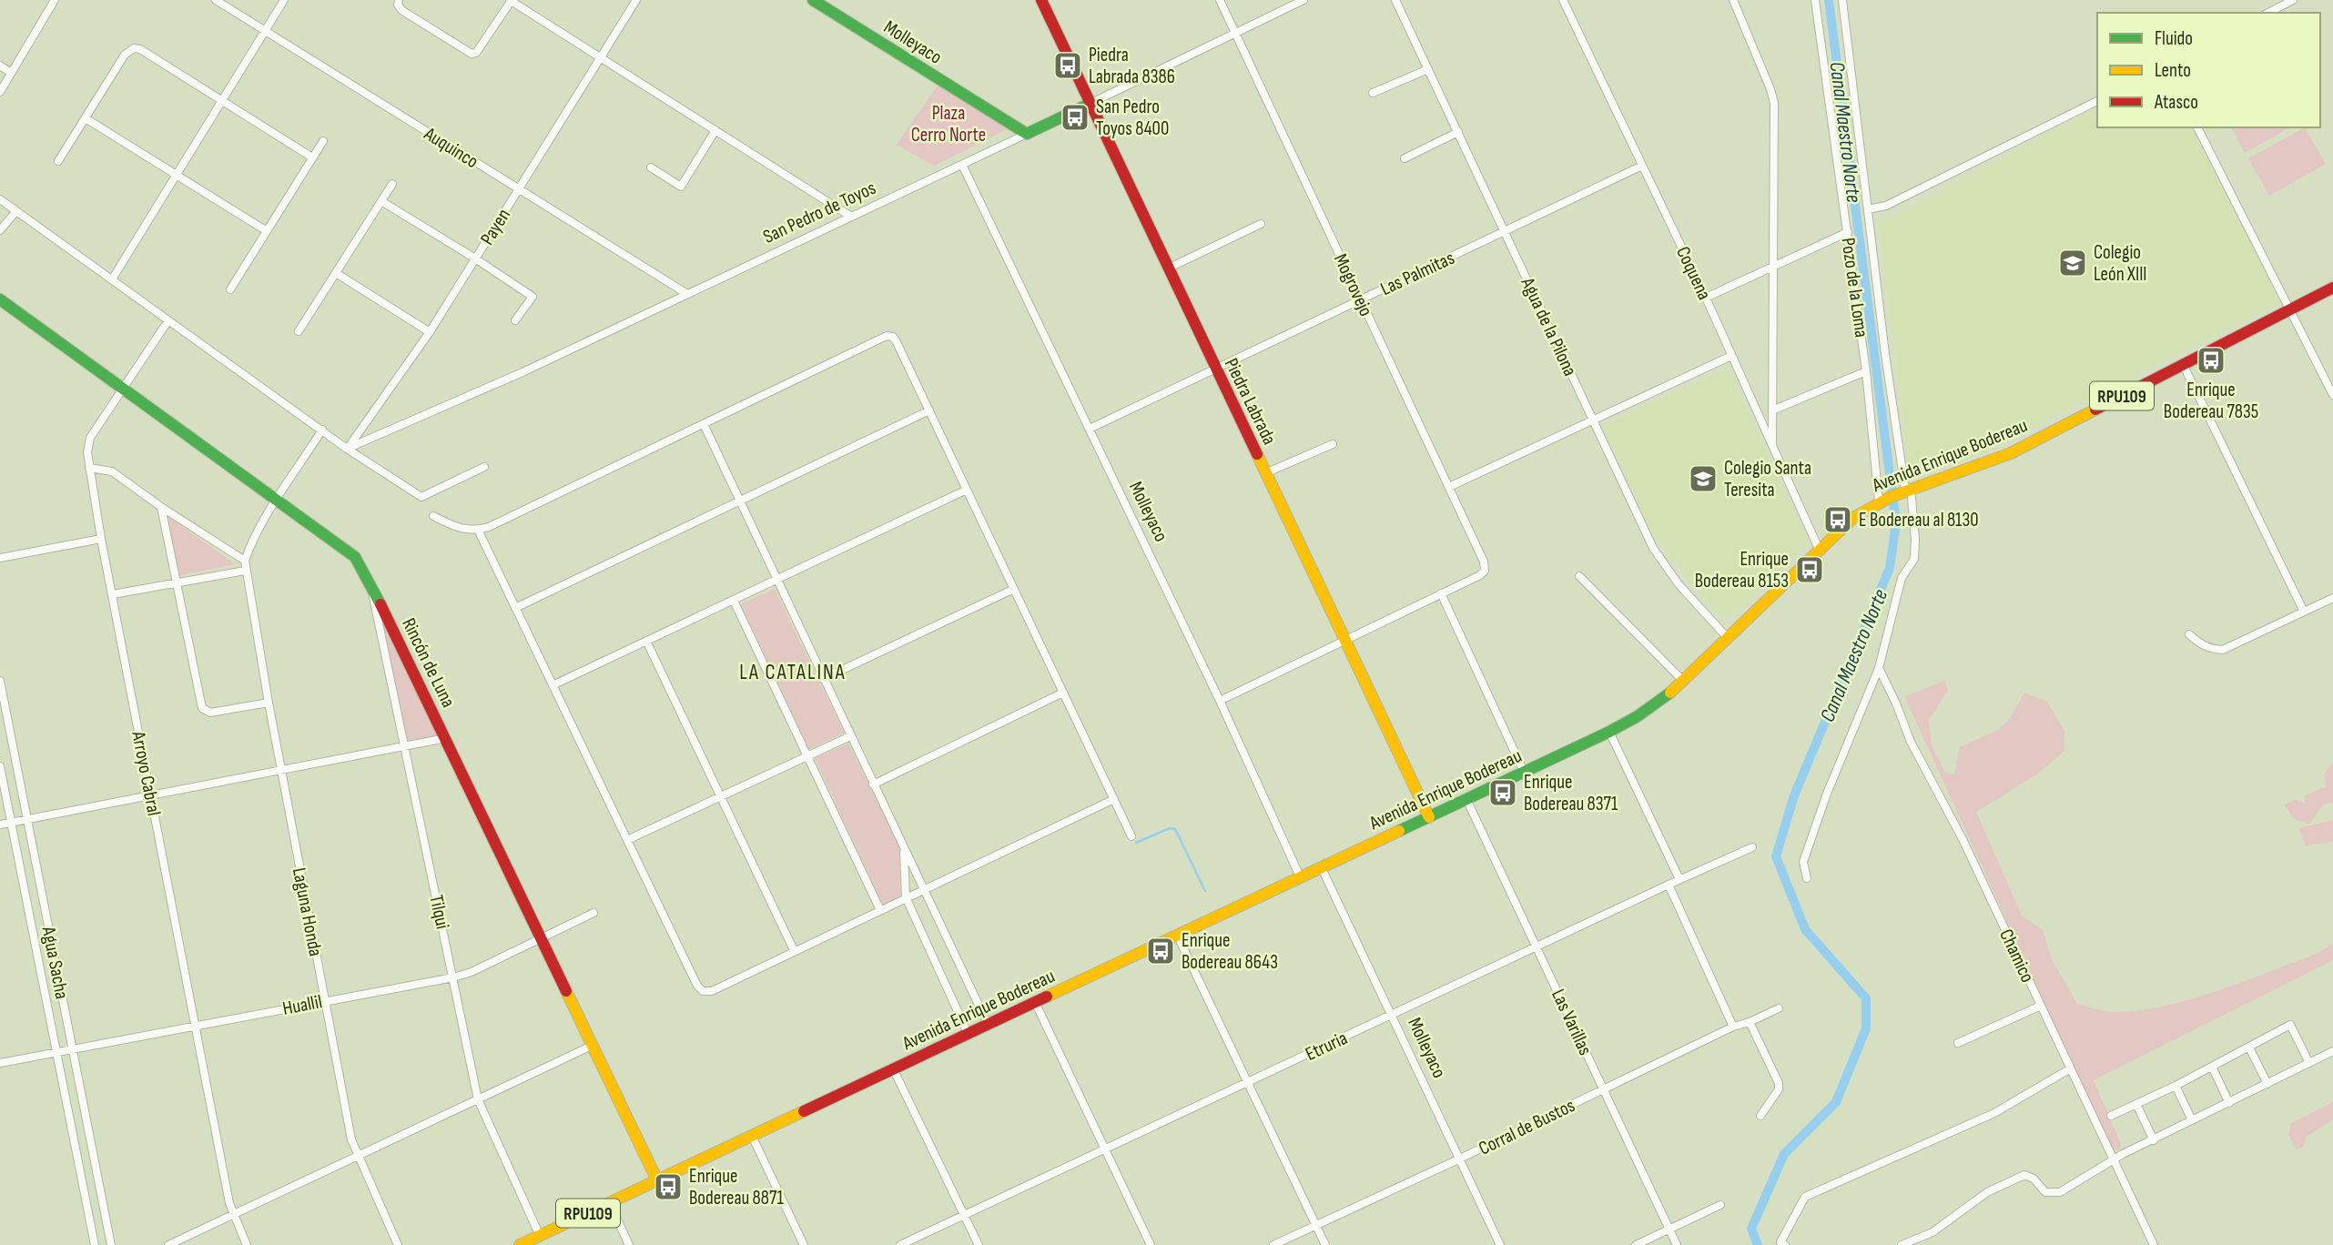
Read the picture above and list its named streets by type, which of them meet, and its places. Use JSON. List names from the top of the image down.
{
  "streets": {
    "main road": [
      "Molleyaco",
      "San Pedro de Toyos",
      "RPU109",
      "Piedra Labrada",
      "Avenida Enrique Bodereau",
      "Rincón de Luna"
    ],
    "street": [
      "Auquinco",
      "Payen",
      "Las Palmitas",
      "Coquena",
      "Mogrovejo",
      "Pozo de la Loma",
      "Agua de la Pilona",
      "Arroyo Cabral",
      "Laguna Honda",
      "Tilqui",
      "Chamico",
      "Agua Sacha",
      "Huallil",
      "Las Varillas",
      "Etruria",
      "Corral de Bustos"
    ]
  },
  "crossings": [
    ["Molleyaco", "San Pedro de Toyos"],
    ["Molleyaco", "Las Palmitas"],
    ["Molleyaco", "Avenida Enrique Bodereau"],
    ["Molleyaco", "Etruria"],
    ["Molleyaco", "Corral de Bustos"],
    ["Auquinco", "San Pedro de Toyos"],
    ["Auquinco", "Payen"],
    ["San Pedro de Toyos", "Payen"],
    ["San Pedro de Toyos", "Mogrovejo"],
    ["San Pedro de Toyos", "Piedra Labrada"],
    ["Las Palmitas", "Coquena"],
    ["Las Palmitas", "Mogrovejo"],
    ["Las Palmitas", "Agua de la Pilona"],
    ["Las Palmitas", "Piedra Labrada"],
    ["Coquena", "Avenida Enrique Bodereau"],
    ["Pozo de la Loma", "Avenida Enrique Bodereau"],
    ["Pozo de la Loma", "Chamico"],
    ["Agua de la Pilona", "Avenida Enrique Bodereau"],
    ["Piedra Labrada", "Avenida Enrique Bodereau"],
    ["Avenida Enrique Bodereau", "Rincón de Luna"],
    ["Avenida Enrique Bodereau", "Tilqui"],
    ["Avenida Enrique Bodereau", "Las Varillas"],
    ["Rincón de Luna", "Arroyo Cabral"],
    ["Rincón de Luna", "Tilqui"],
    ["Rincón de Luna", "Huallil"],
    ["Arroyo Cabral", "Huallil"],
    ["Laguna Honda", "Huallil"],
    ["Tilqui", "Huallil"],
    ["Agua Sacha", "Huallil"],
    ["Las Varillas", "Etruria"],
    ["Las Varillas", "Corral de Bustos"]
  ],
  "districts": ["LA CATALINA"],
  "water": ["Canal Maestro Norte"],
  "parks": ["Plaza Cerro Norte"],
  "places": {
    "bus stop": [
      "Piedra Labrada 8386",
      "San Pedro Toyos 8400",
      "Enrique Bodereau 7835",
      "E Bodereau al 8130",
      "Enrique Bodereau 8153",
      "Enrique Bodereau 8371",
      "Enrique Bodereau 8643",
      "Enrique Bodereau 8871"
    ],
    "school or university": ["Colegio León XIII", "Colegio Santa Teresita"]
  },
  "legend": ["Fluido", "Lento", "Atasco"]
}
